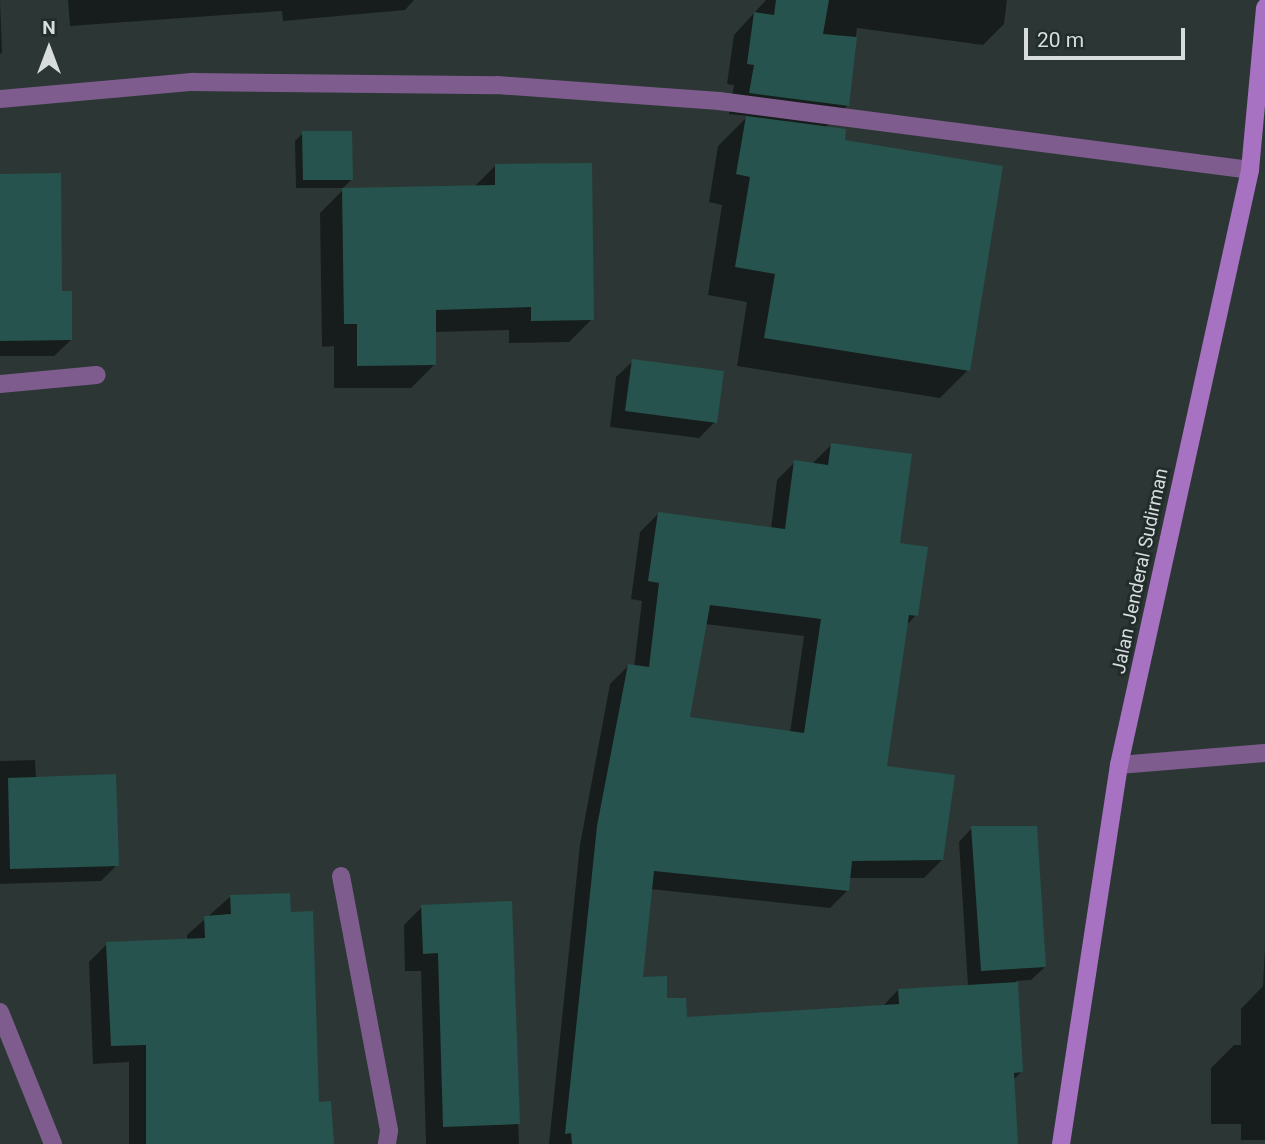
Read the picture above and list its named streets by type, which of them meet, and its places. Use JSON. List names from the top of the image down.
{
  "streets": {
    "street": ["Jalan Jenderal Sudirman"]
  },
  "scale_bar": "20 m",
  "north": "top"
}
